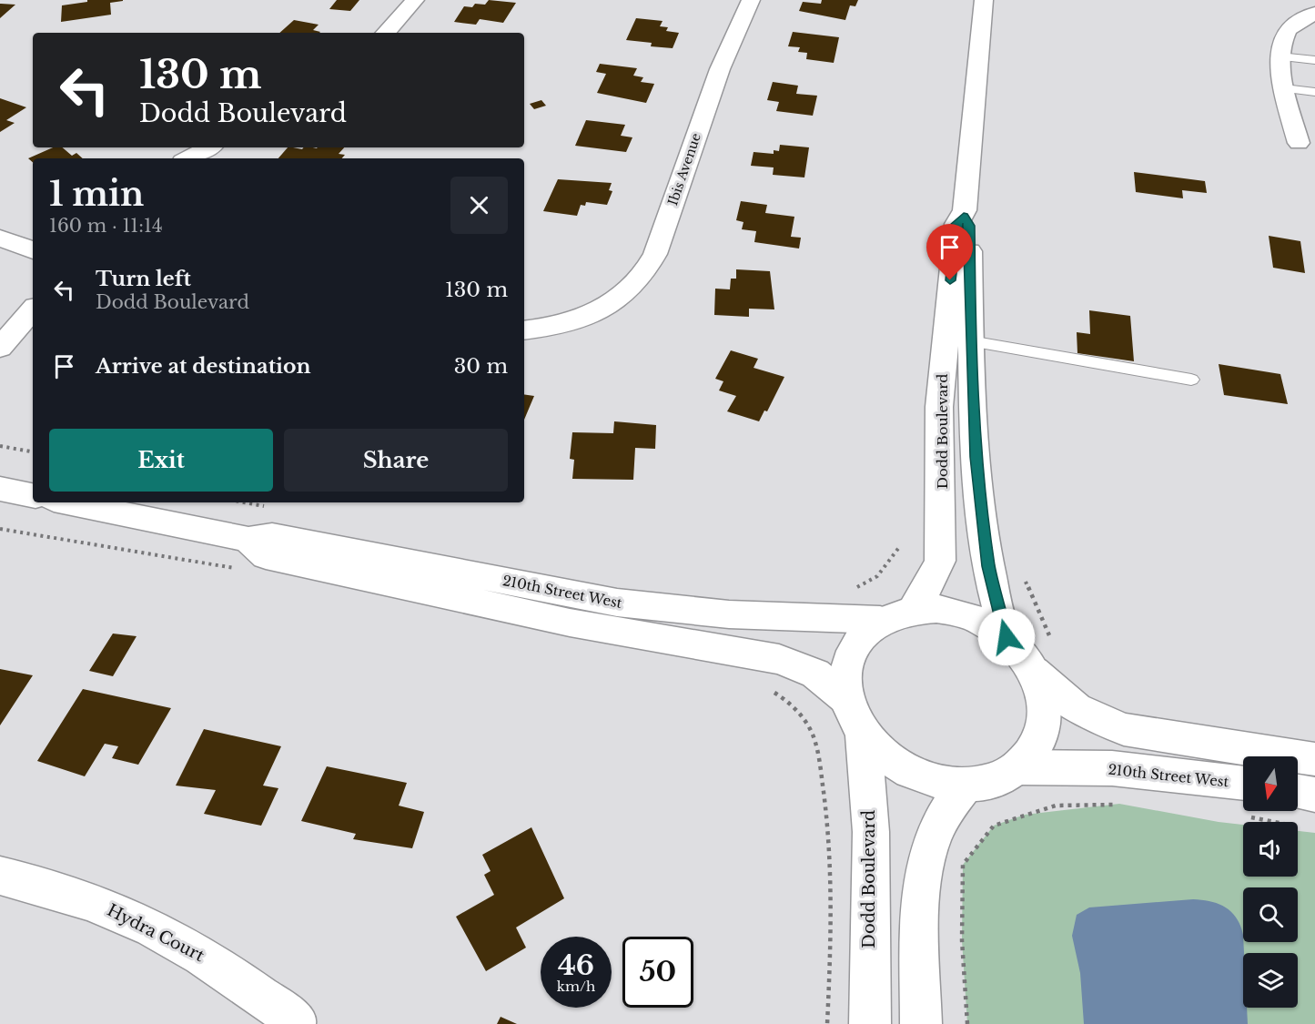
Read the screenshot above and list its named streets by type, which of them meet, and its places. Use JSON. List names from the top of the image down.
{
  "streets": {
    "street": [
      "Ibis Avenue",
      "Dodd Boulevard",
      "210th Street West",
      "Hydra Court"
    ]
  },
  "crossings": [
    ["Dodd Boulevard", "210th Street West"]
  ],
  "north": "bottom",
  "page": {
    "turn": ["130 m", "Dodd Boulevard"],
    "heading": ["1 min", "160 m · 11:14"],
    "list": [
      {
        "name": "Turn left",
        "note": "Dodd Boulevard",
        "value": "130 m"
      },
      {
        "name": "Arrive at destination",
        "value": "30 m"
      }
    ],
    "buttons": ["Exit", "Share"],
    "speed": "46 km/h",
    "limit": "50"
  }
}
